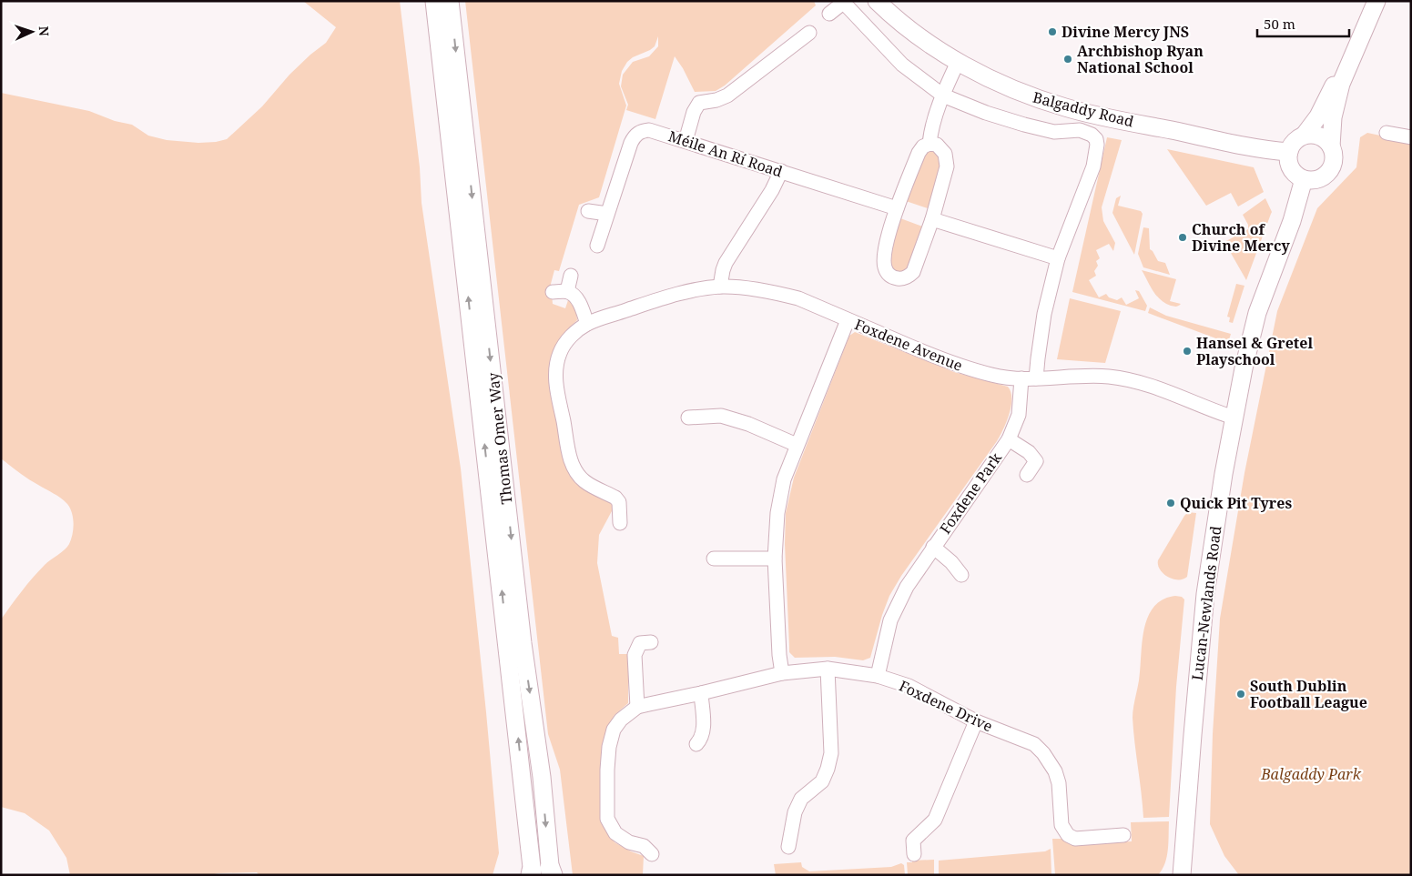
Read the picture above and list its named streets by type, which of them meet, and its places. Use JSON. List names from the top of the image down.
{
  "streets": {
    "street": [
      "Balgaddy Road",
      "Méile An Rí Road",
      "Foxdene Avenue",
      "Thomas Omer Way",
      "Foxdene Park",
      "Lucan-Newlands Road",
      "Foxdene Drive"
    ]
  },
  "crossings": [
    ["Balgaddy Road", "Lucan-Newlands Road"],
    ["Foxdene Avenue", "Foxdene Park"],
    ["Foxdene Avenue", "Lucan-Newlands Road"],
    ["Foxdene Park", "Foxdene Drive"]
  ],
  "parks": ["Balgaddy Park"],
  "places": [
    "Divine Mercy JNS",
    "Archbishop Ryan National School",
    "Church of Divine Mercy",
    "Hansel & Gretel Playschool",
    "Quick Pit Tyres",
    "South Dublin Football League"
  ],
  "scale_bar": "50 m",
  "north": "right"
}
